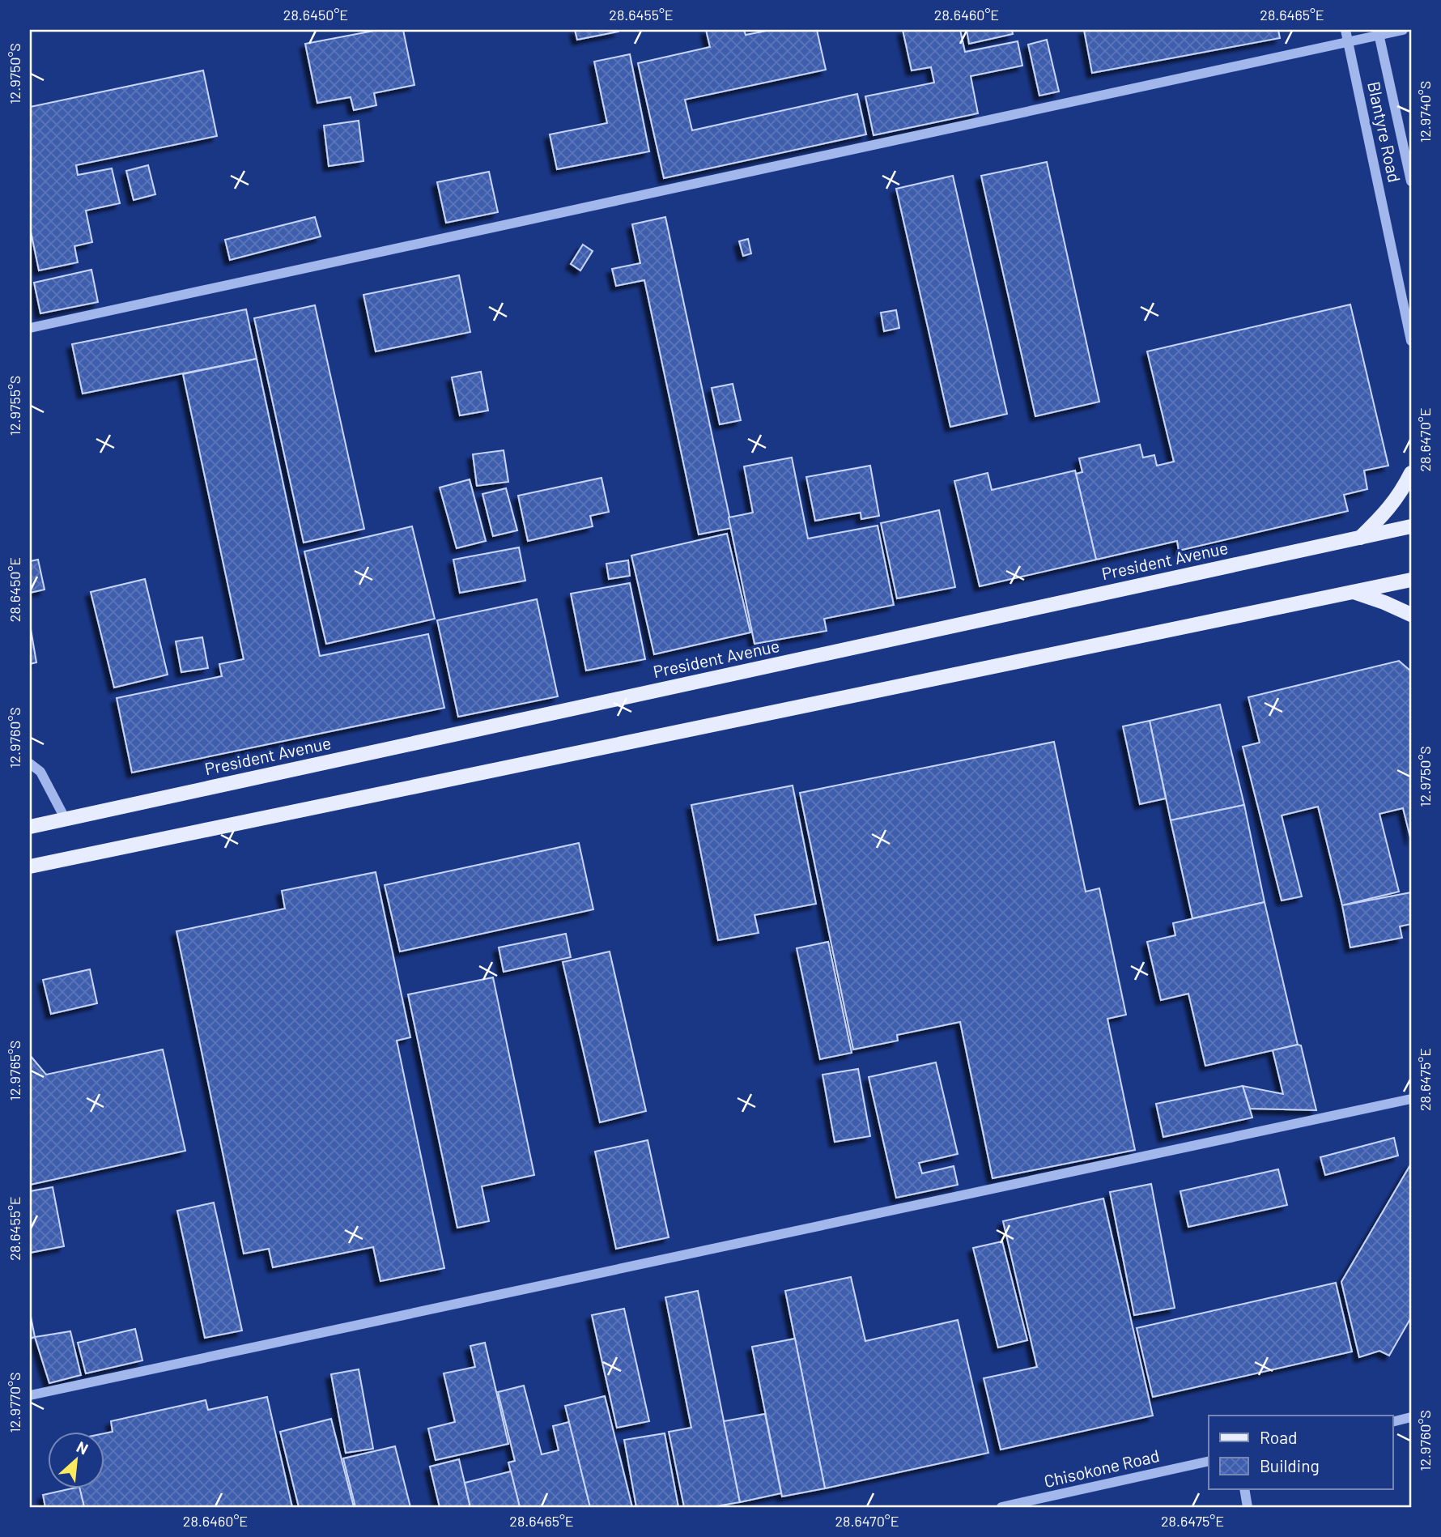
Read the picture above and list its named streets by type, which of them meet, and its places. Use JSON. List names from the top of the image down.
{
  "streets": {
    "main road": ["President Avenue"],
    "street": ["Blantyre Road", "Chisokone Road"]
  },
  "legend": ["Road", "Building"],
  "north": "top right",
  "coordinates": [
    "28.6450°E",
    "28.6455°E",
    "28.6460°E",
    "28.6465°E",
    "12.9750°S",
    "12.9740°S",
    "12.9755°S",
    "28.6470°E",
    "12.9760°S",
    "12.9765°S",
    "28.6475°E",
    "12.9770°S"
  ]
}
